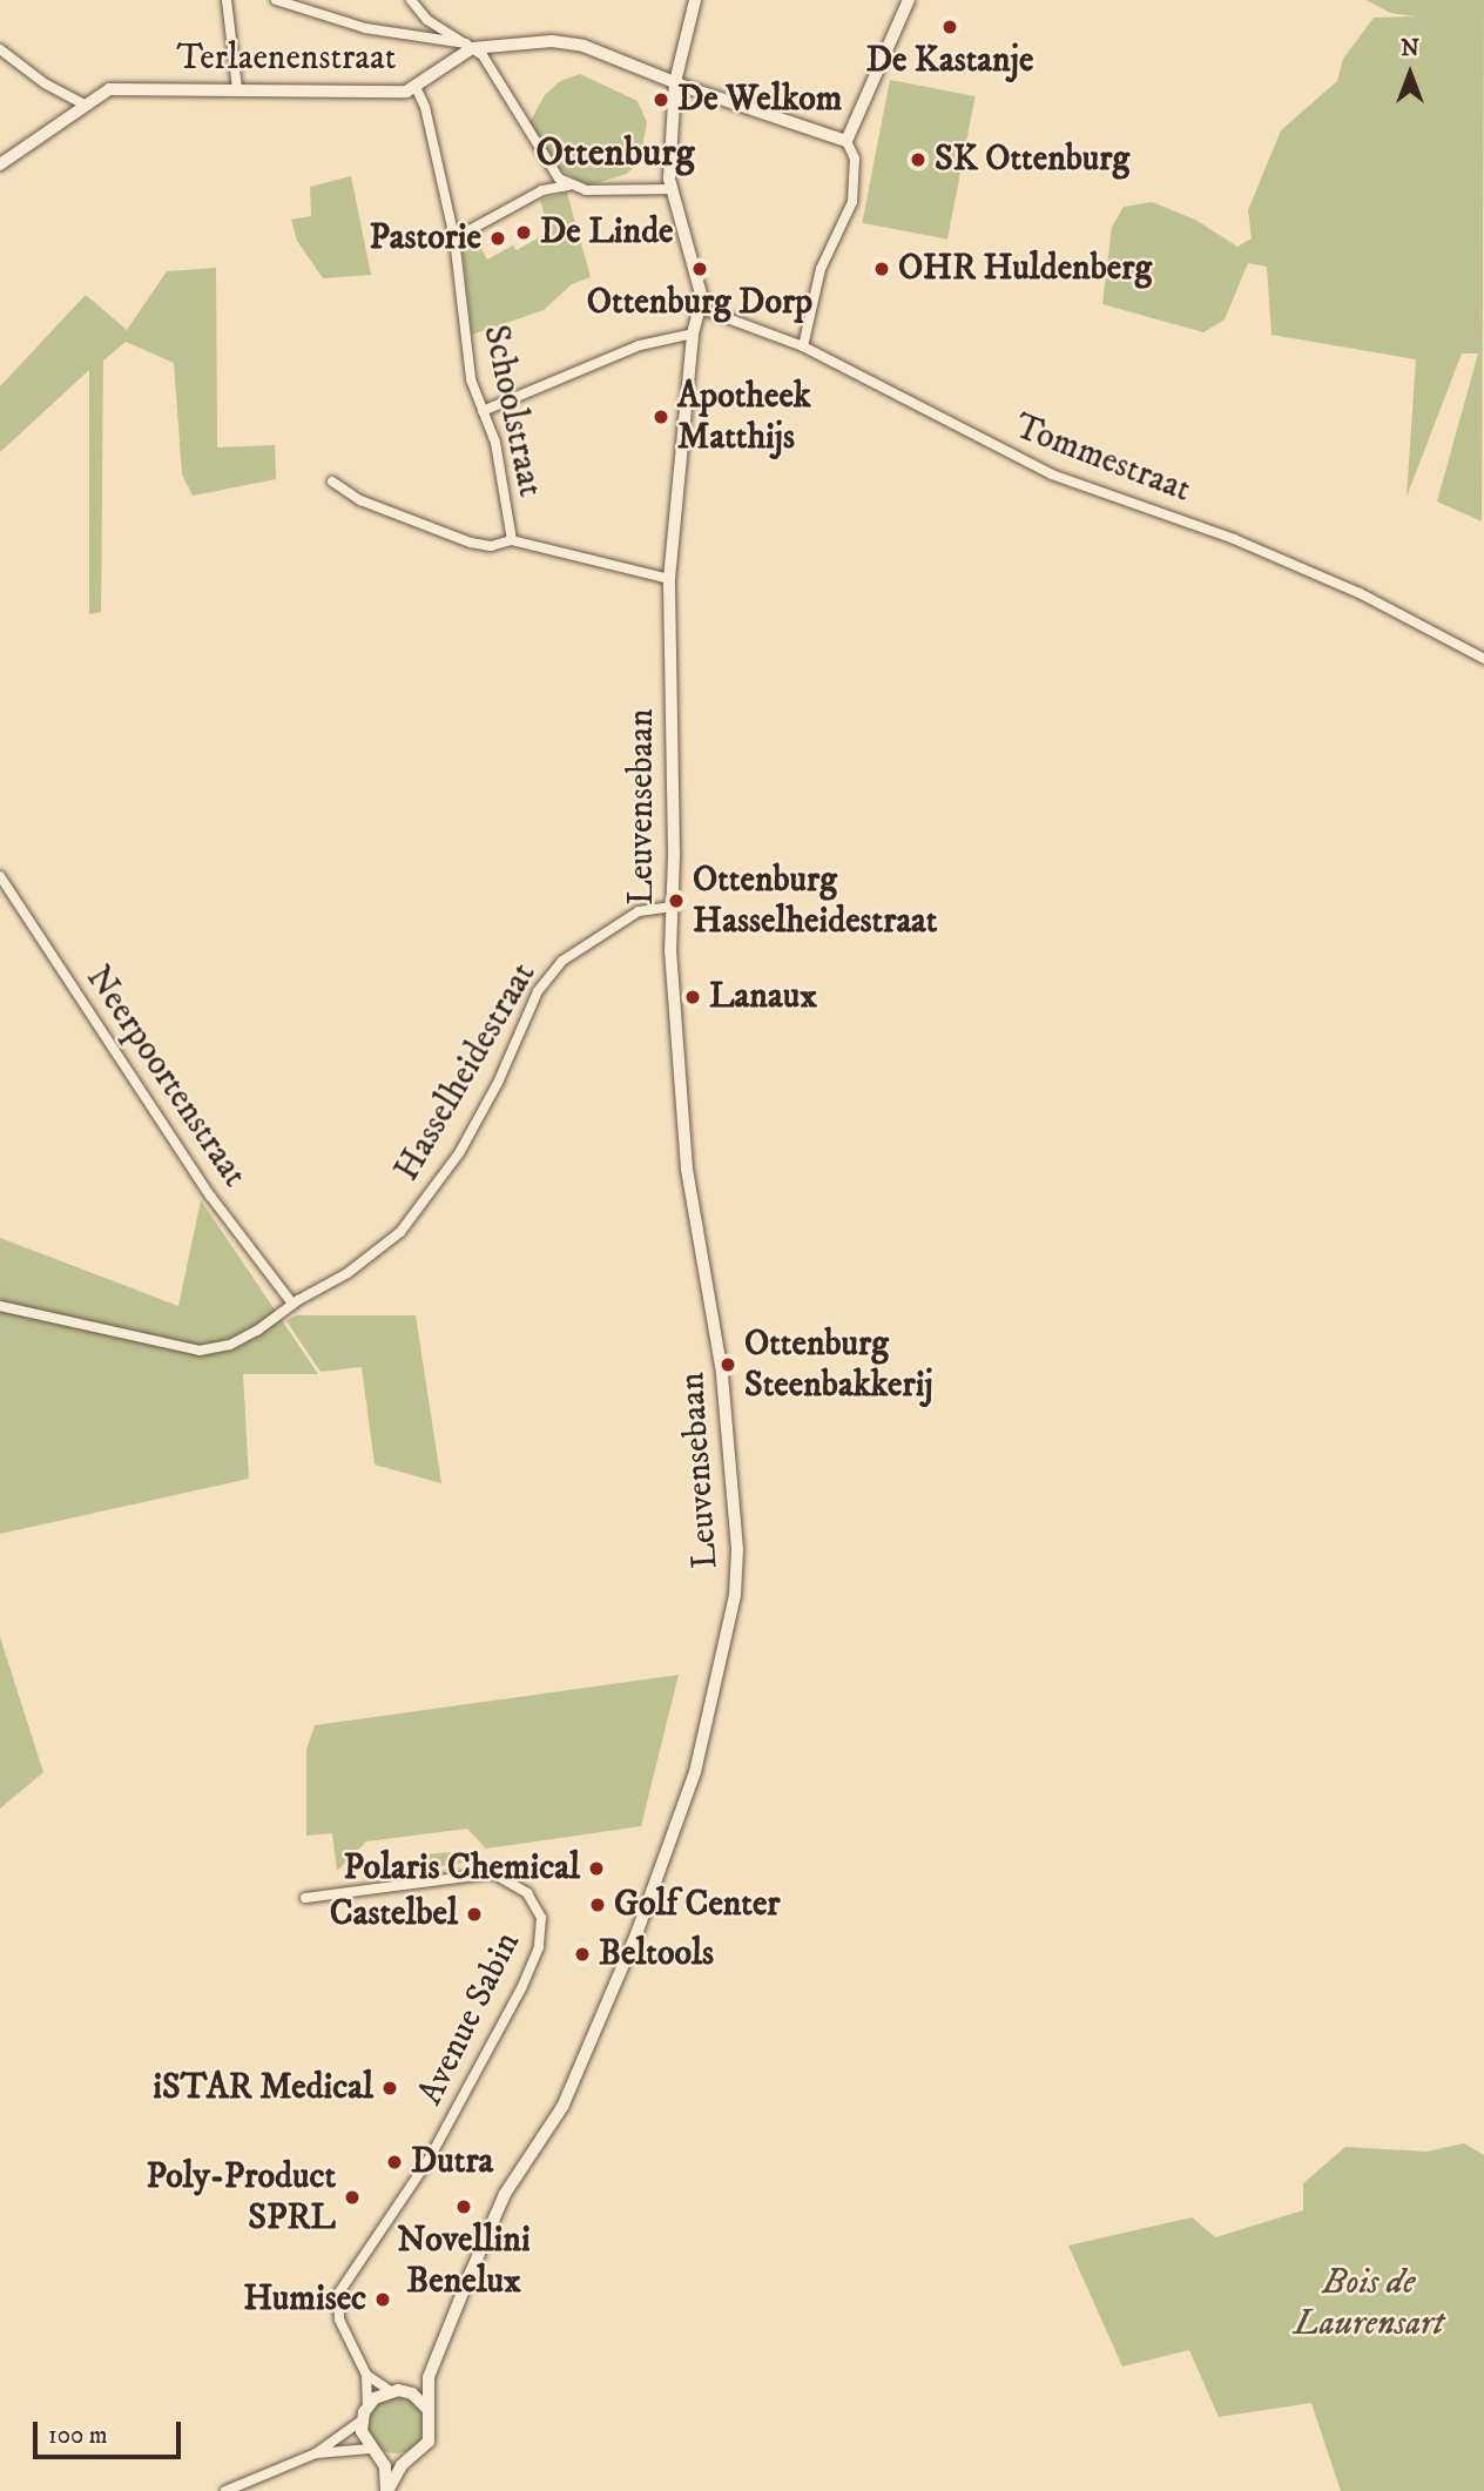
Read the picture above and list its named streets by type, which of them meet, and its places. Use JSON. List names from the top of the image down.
{
  "streets": {
    "street": [
      "Terlaenenstraat",
      "Schoolstraat",
      "Tommestraat",
      "Leuvensebaan",
      "Hasselheidestraat",
      "Neerpoortenstraat",
      "Avenue Sabin"
    ]
  },
  "crossings": [
    ["Terlaenenstraat", "Schoolstraat"],
    ["Schoolstraat", "Leuvensebaan"],
    ["Tommestraat", "Leuvensebaan"],
    ["Leuvensebaan", "Hasselheidestraat"],
    ["Hasselheidestraat", "Neerpoortenstraat"]
  ],
  "districts": ["Ottenburg"],
  "parks": ["Bois de Laurensart"],
  "places": [
    "De Kastanje",
    "De Welkom",
    "SK Ottenburg",
    "De Linde",
    "Pastorie",
    "Ottenburg Dorp",
    "OHR Huldenberg",
    "Apotheek Matthijs",
    "Ottenburg Hasselheidestraat",
    "Lanaux",
    "Ottenburg Steenbakkerij",
    "Polaris Chemical",
    "Golf Center",
    "Castelbel",
    "Beltools",
    "iSTAR Medical",
    "Dutra",
    "Poly-Product SPRL",
    "Novellini Benelux",
    "Humisec"
  ],
  "scale_bar": "100 m",
  "north": "top"
}
